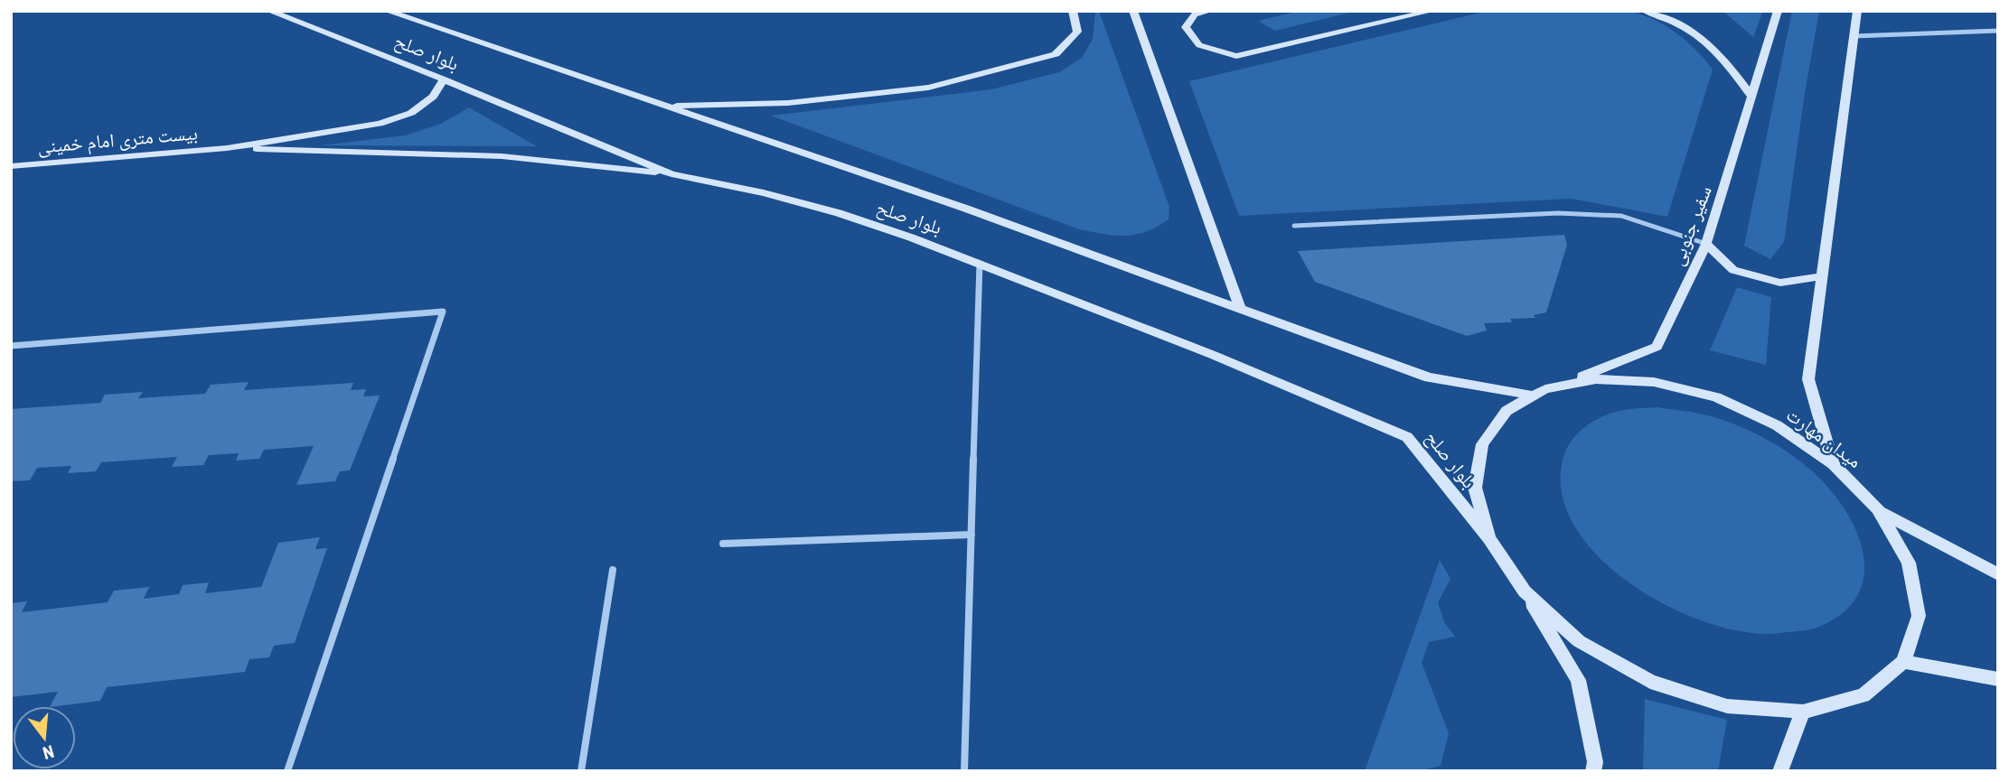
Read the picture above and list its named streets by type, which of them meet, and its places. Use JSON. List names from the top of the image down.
{
  "streets": {
    "main road": [
      "بلوار صلح",
      "بیست متری امام خمینی",
      "سفیر جنوبی",
      "میدان مهارت"
    ]
  },
  "crossings": [
    ["بلوار صلح", "میدان مهارت"],
    ["سفیر جنوبی", "میدان مهارت"]
  ],
  "north": "bottom"
}
